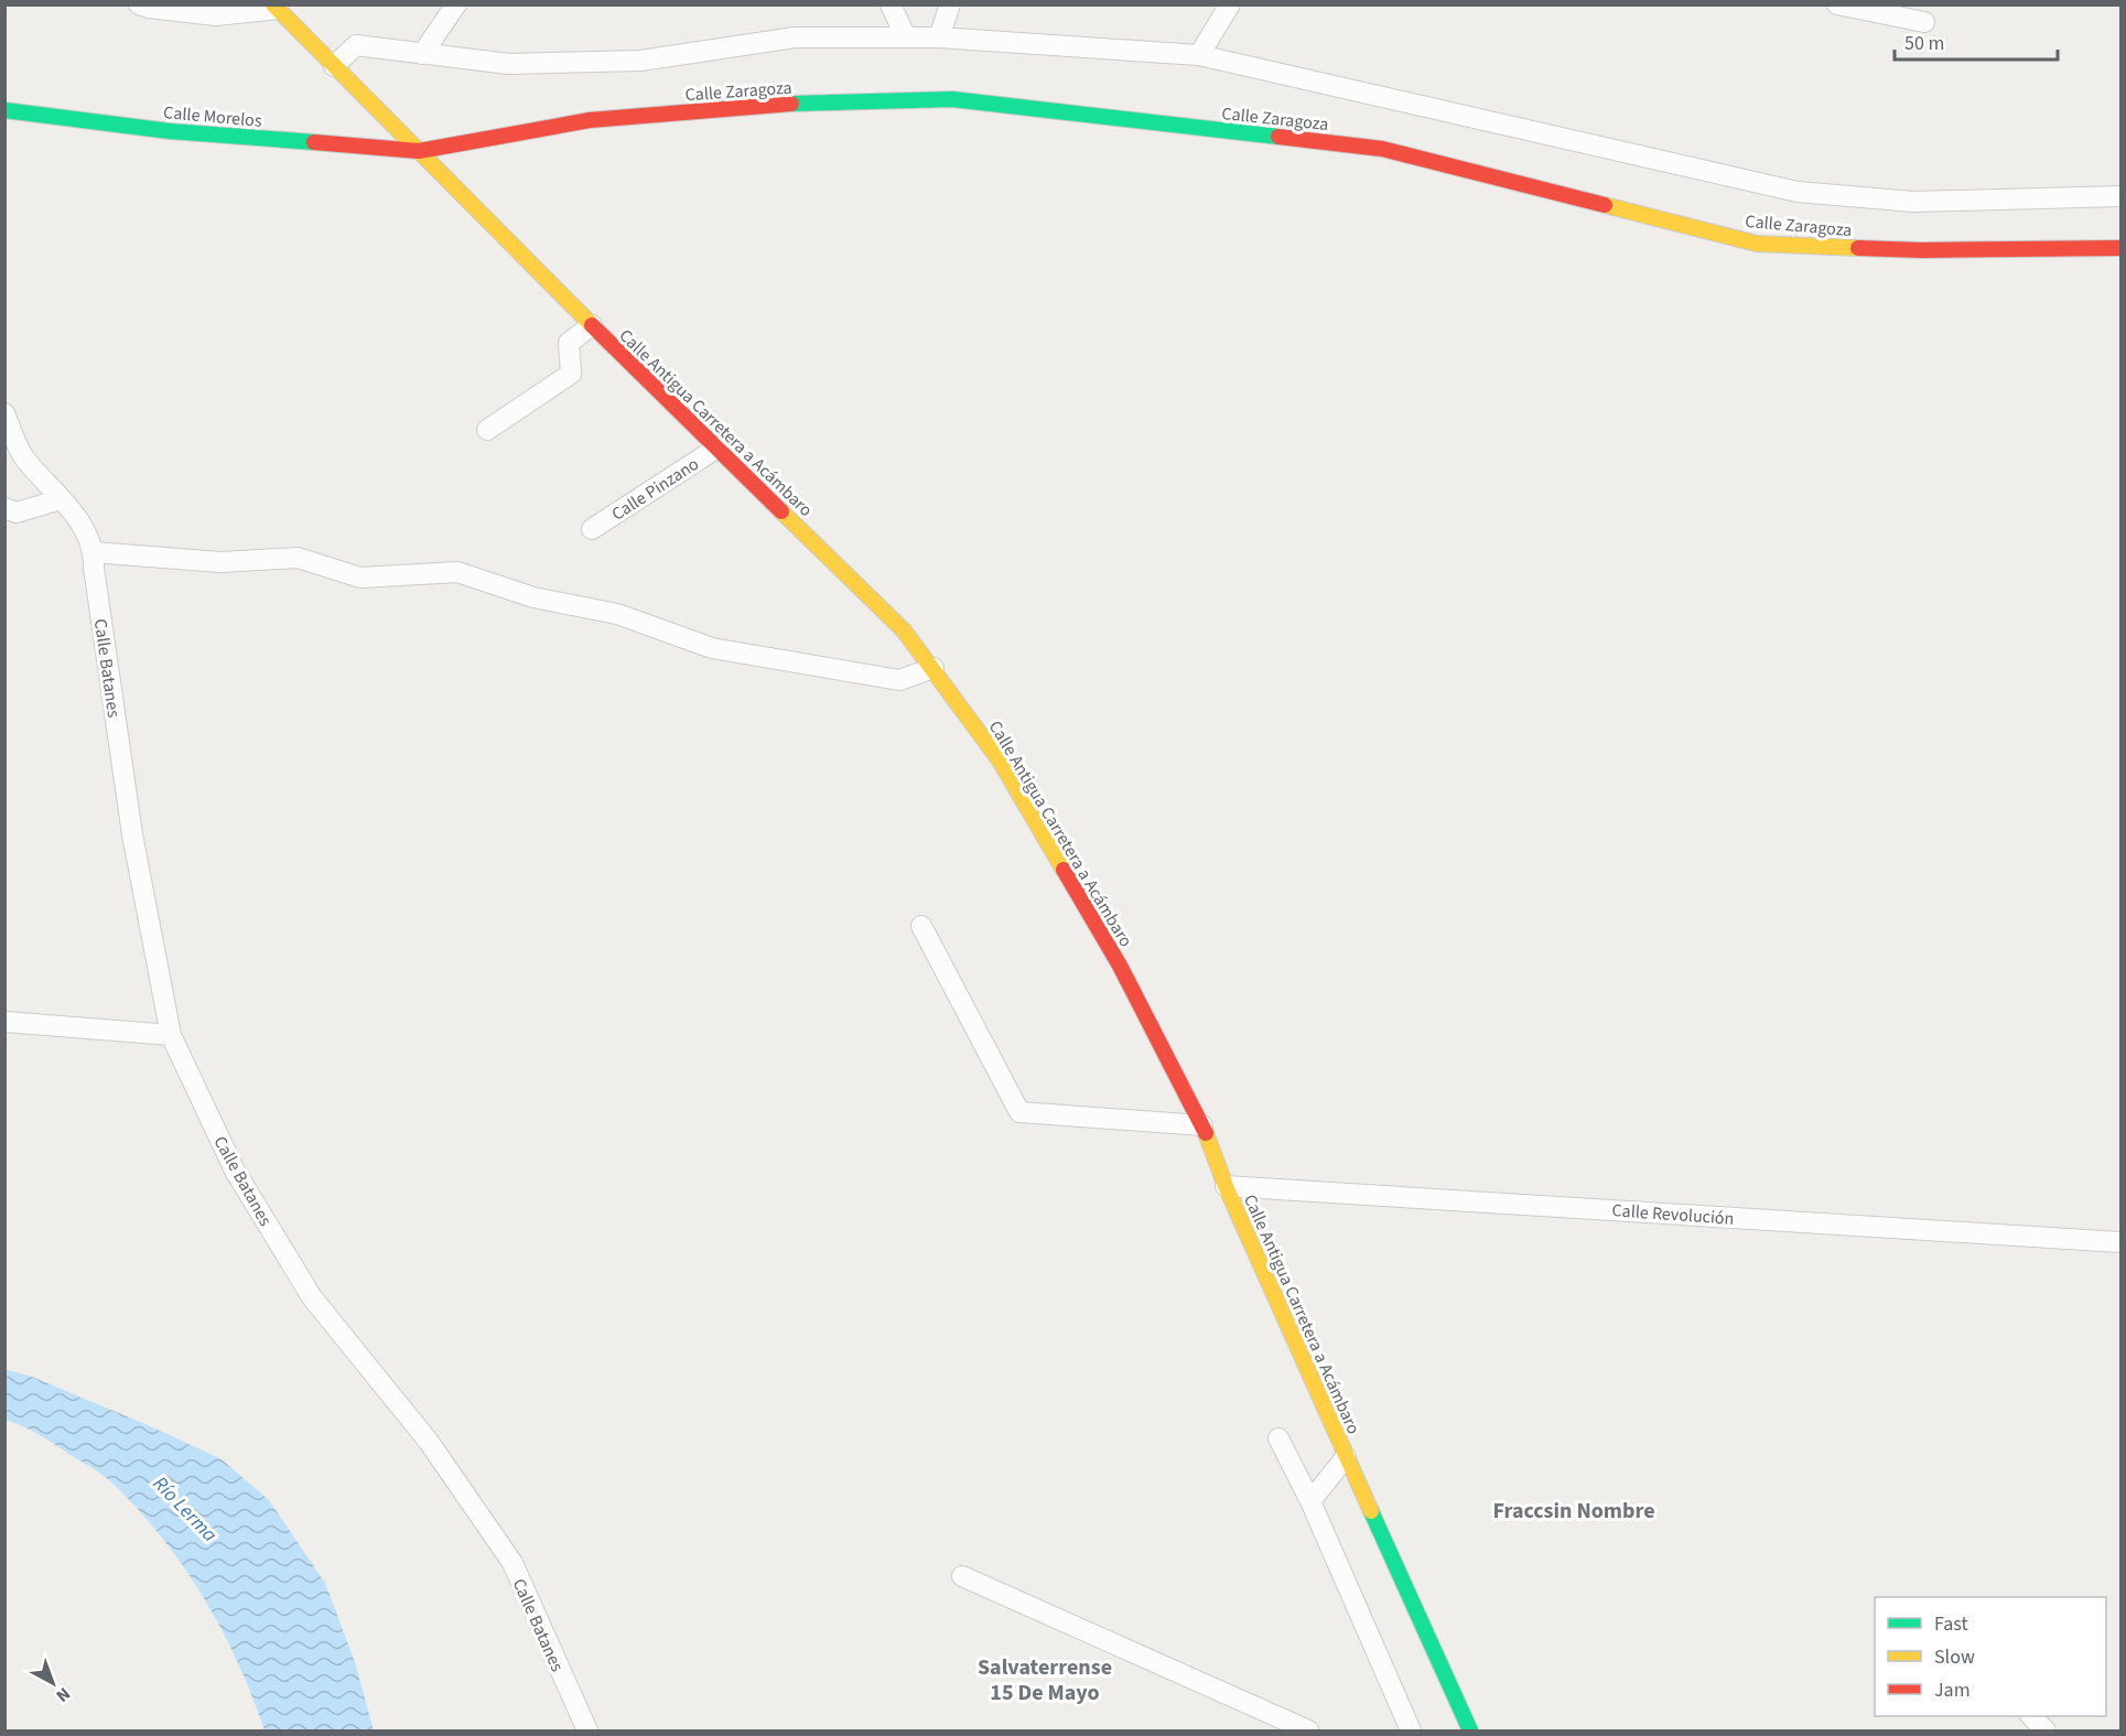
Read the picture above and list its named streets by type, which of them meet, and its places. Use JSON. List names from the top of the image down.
{
  "streets": {
    "main road": ["Calle Zaragoza", "Calle Morelos", "Calle Antigua Carretera a Acámbaro"],
    "street": ["Calle Pinzano", "Calle Batanes", "Calle Revolución"]
  },
  "crossings": [
    ["Calle Zaragoza", "Calle Morelos"],
    ["Calle Zaragoza", "Calle Antigua Carretera a Acámbaro"],
    ["Calle Morelos", "Calle Antigua Carretera a Acámbaro"],
    ["Calle Antigua Carretera a Acámbaro", "Calle Pinzano"],
    ["Calle Antigua Carretera a Acámbaro", "Calle Revolución"]
  ],
  "districts": ["Fraccsin Nombre", "Salvaterrense 15 De Mayo"],
  "water": ["Río Lerma"],
  "legend": ["Fast", "Slow", "Jam"],
  "scale_bar": "50 m",
  "north": "bottom right"
}
